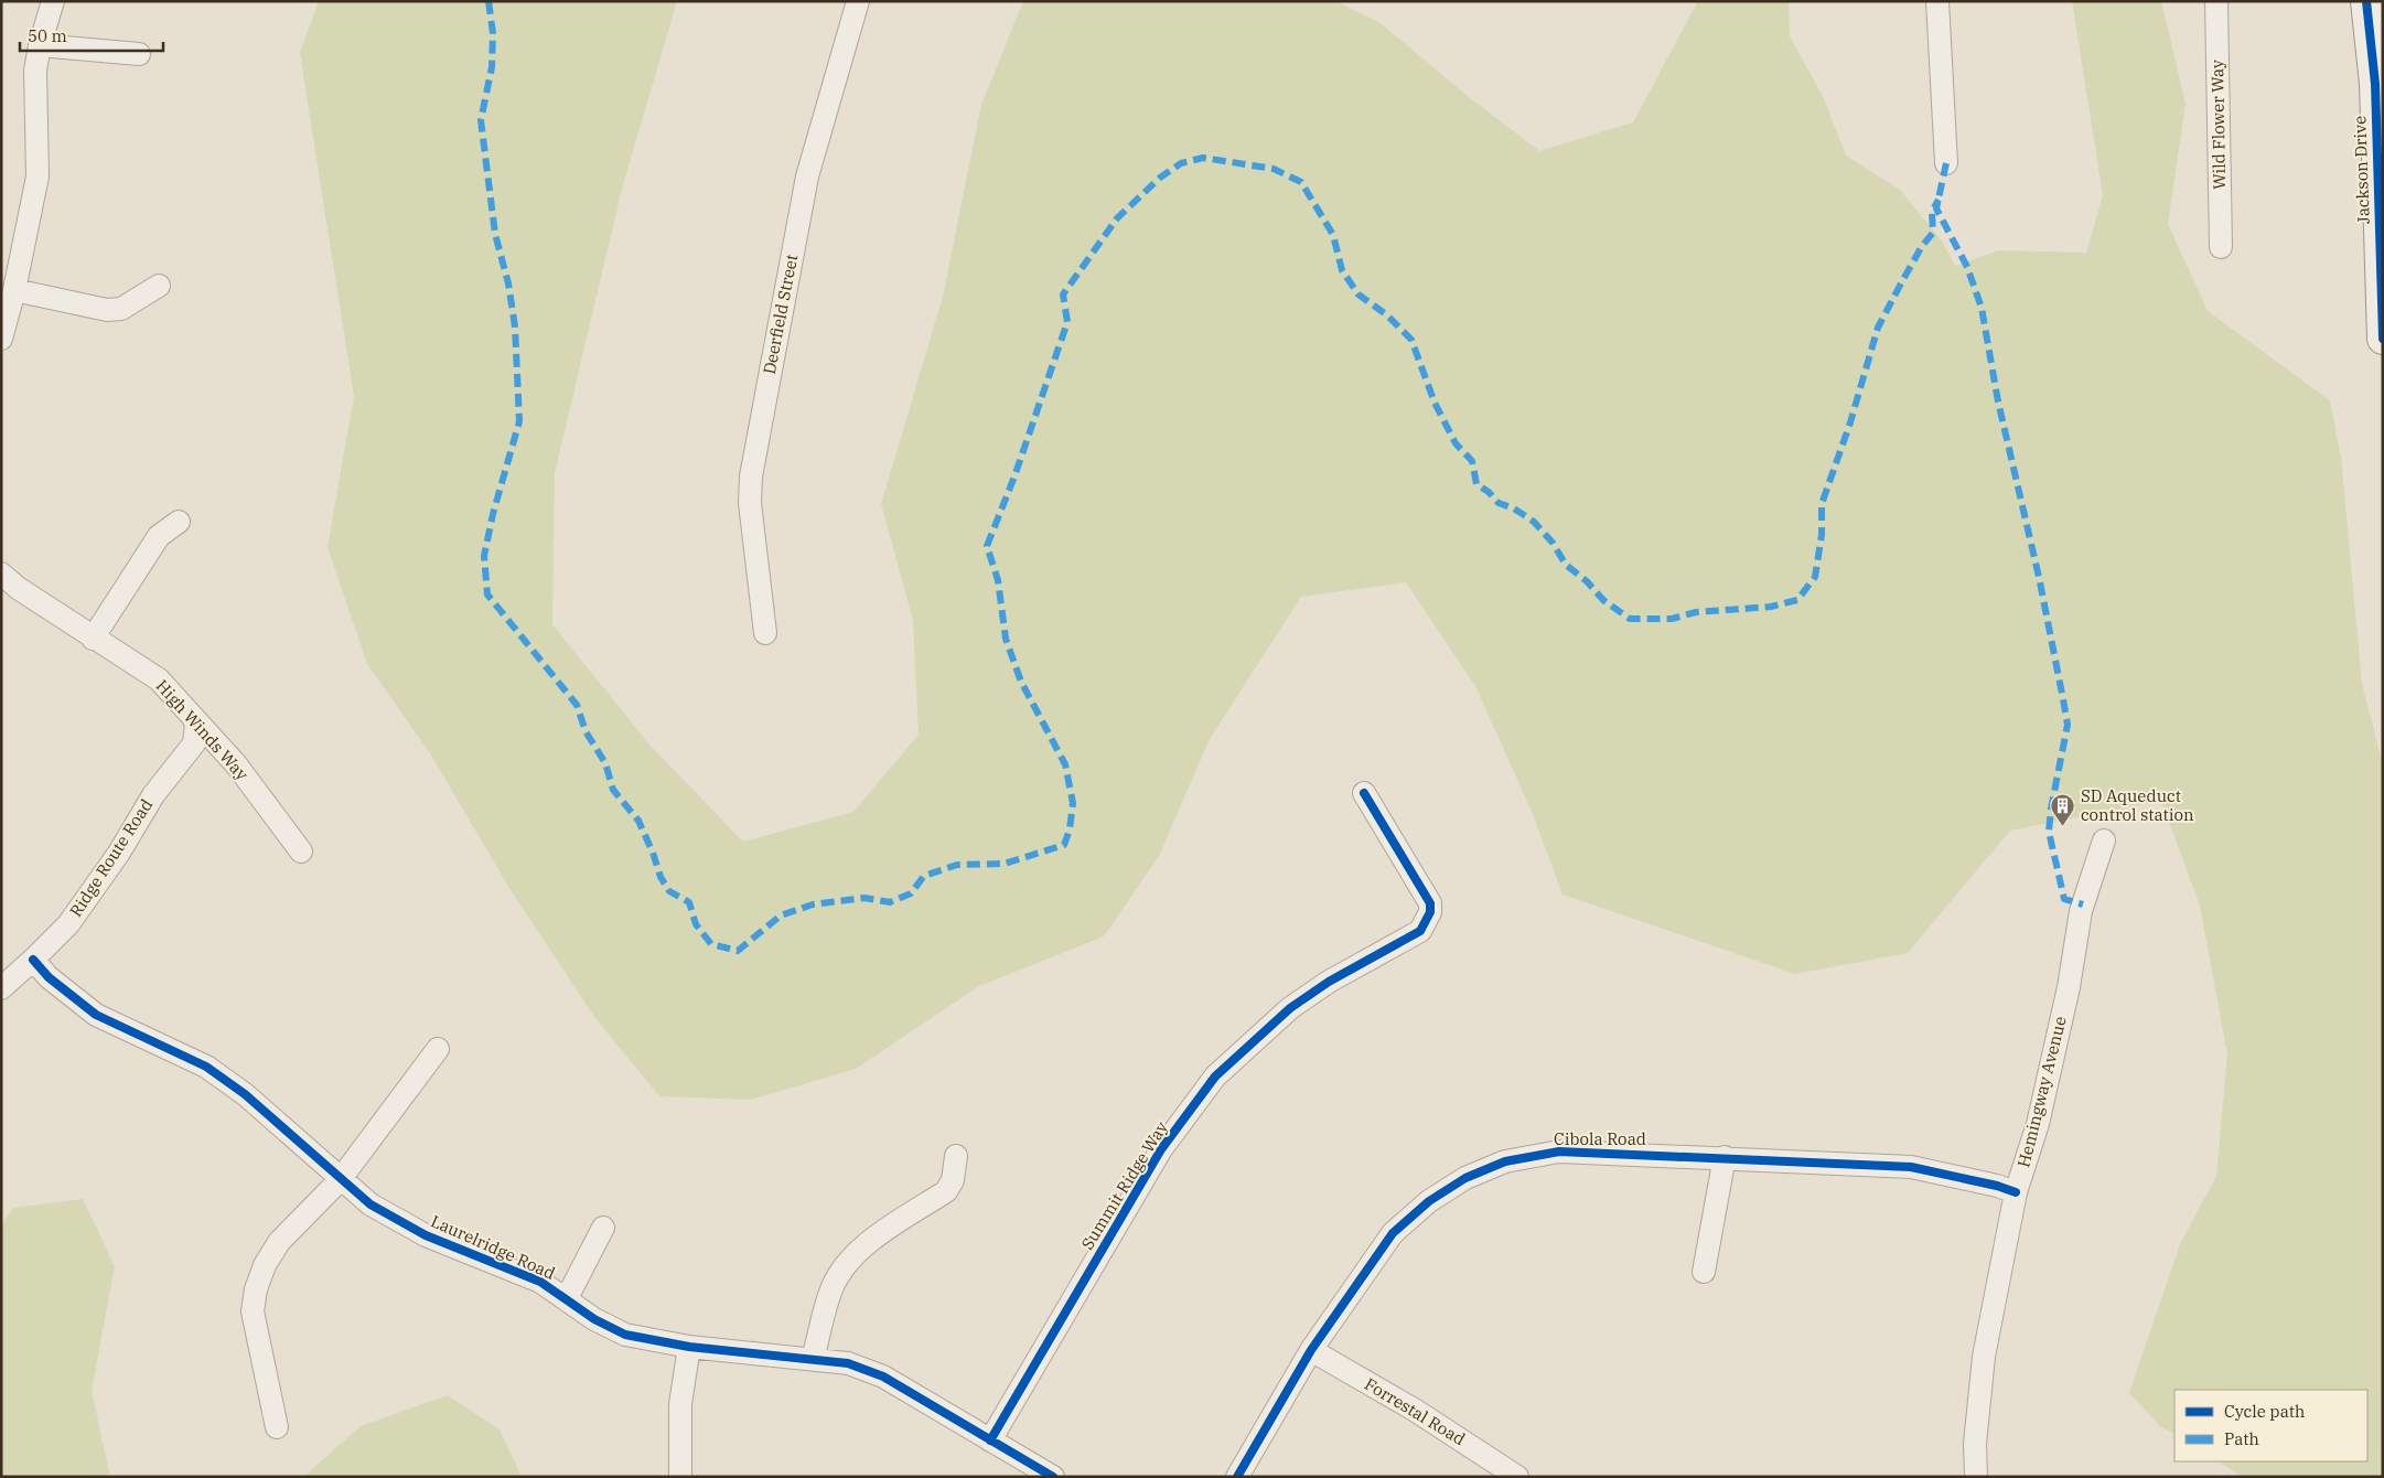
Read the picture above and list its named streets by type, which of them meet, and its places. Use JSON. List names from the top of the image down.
{
  "streets": {
    "main road": ["Jackson Drive"],
    "street": [
      "Wild Flower Way",
      "Deerfield Street",
      "High Winds Way",
      "Ridge Route Road",
      "Hemingway Avenue",
      "Cibola Road",
      "Summit Ridge Way",
      "Laurelridge Road",
      "Forrestal Road"
    ]
  },
  "crossings": [
    ["High Winds Way", "Ridge Route Road"],
    ["Ridge Route Road", "Laurelridge Road"],
    ["Hemingway Avenue", "Cibola Road"],
    ["Cibola Road", "Forrestal Road"],
    ["Summit Ridge Way", "Laurelridge Road"]
  ],
  "places": {
    "building": ["SD Aqueduct control station"]
  },
  "legend": ["Cycle path", "Path"],
  "scale_bar": "50 m"
}
